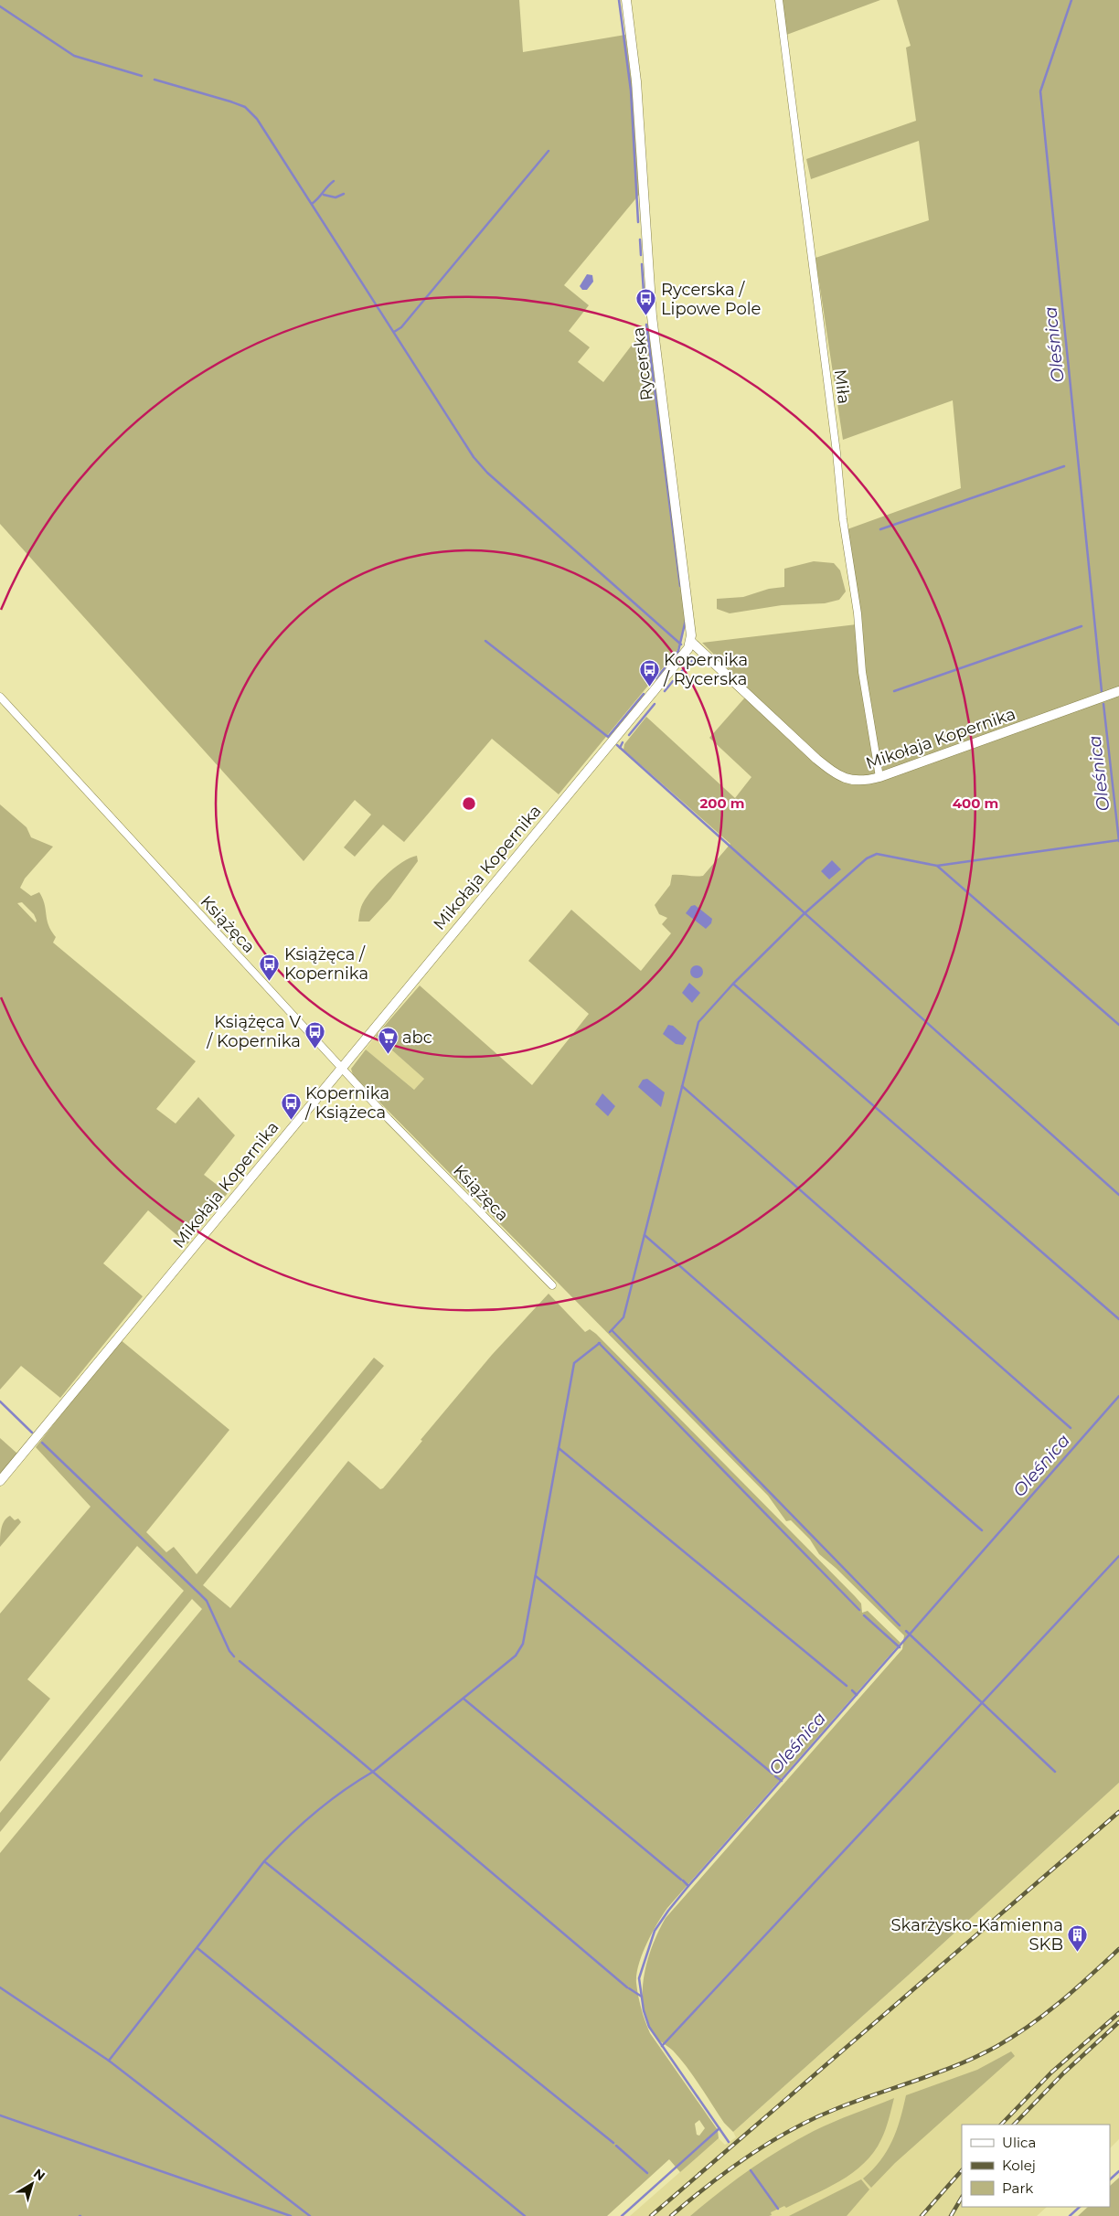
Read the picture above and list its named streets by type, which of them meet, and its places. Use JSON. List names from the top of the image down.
{
  "streets": {
    "street": [
      "Rycerska",
      "Miła",
      "Mikołaja Kopernika",
      "Książęca"
    ]
  },
  "crossings": [
    ["Rycerska", "Mikołaja Kopernika"],
    ["Miła", "Mikołaja Kopernika"],
    ["Mikołaja Kopernika", "Książęca"]
  ],
  "water": ["Oleśnica"],
  "places": {
    "bus stop": [
      "Rycerska / Lipowe Pole",
      "Kopernika / Rycerska",
      "Książęca / Kopernika",
      "Książęca V / Kopernika",
      "Kopernika / Książeca"
    ],
    "supermarket": ["abc"],
    "building": ["Skarżysko-Kamienna SKB"]
  },
  "legend": ["Ulica", "Kolej", "Park"],
  "north": "top right",
  "rings": ["200 m", "400 m"]
}
